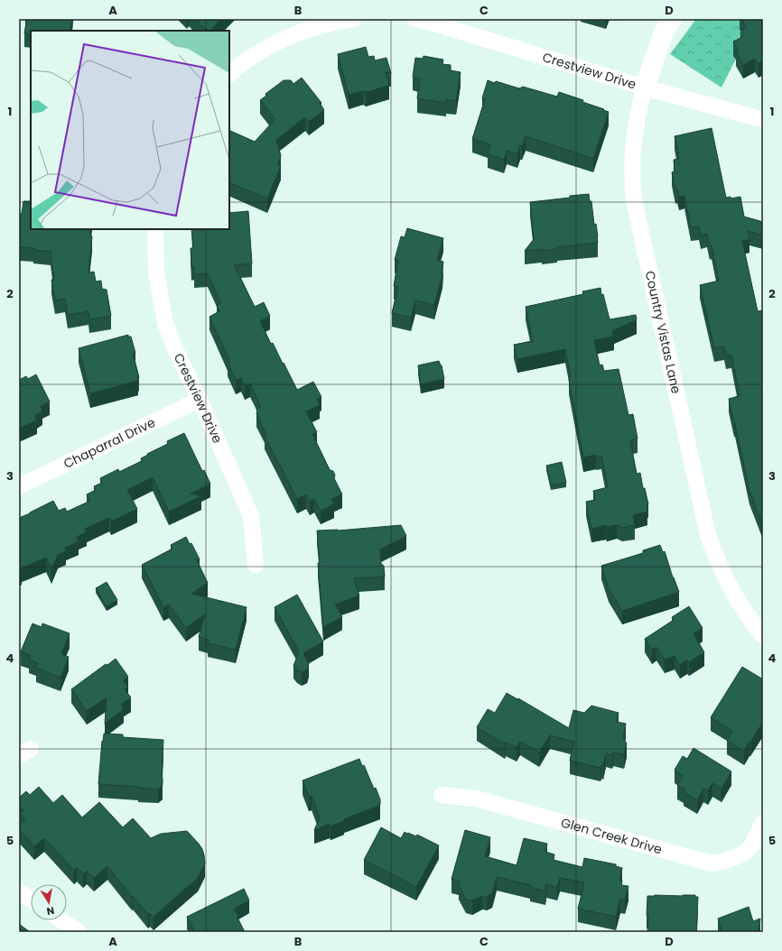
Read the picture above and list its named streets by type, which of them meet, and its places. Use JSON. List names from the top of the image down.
{
  "streets": {
    "street": [
      "Crestview Drive",
      "Country Vistas Lane",
      "Chaparral Drive",
      "Glen Creek Drive"
    ]
  },
  "crossings": [
    ["Crestview Drive", "Country Vistas Lane"],
    ["Crestview Drive", "Chaparral Drive"]
  ],
  "north": "bottom",
  "grid": {
    "columns": [
      "A",
      "B",
      "C",
      "D"
    ],
    "rows": [
      "1",
      "2",
      "3",
      "4",
      "5"
    ]
  }
}
